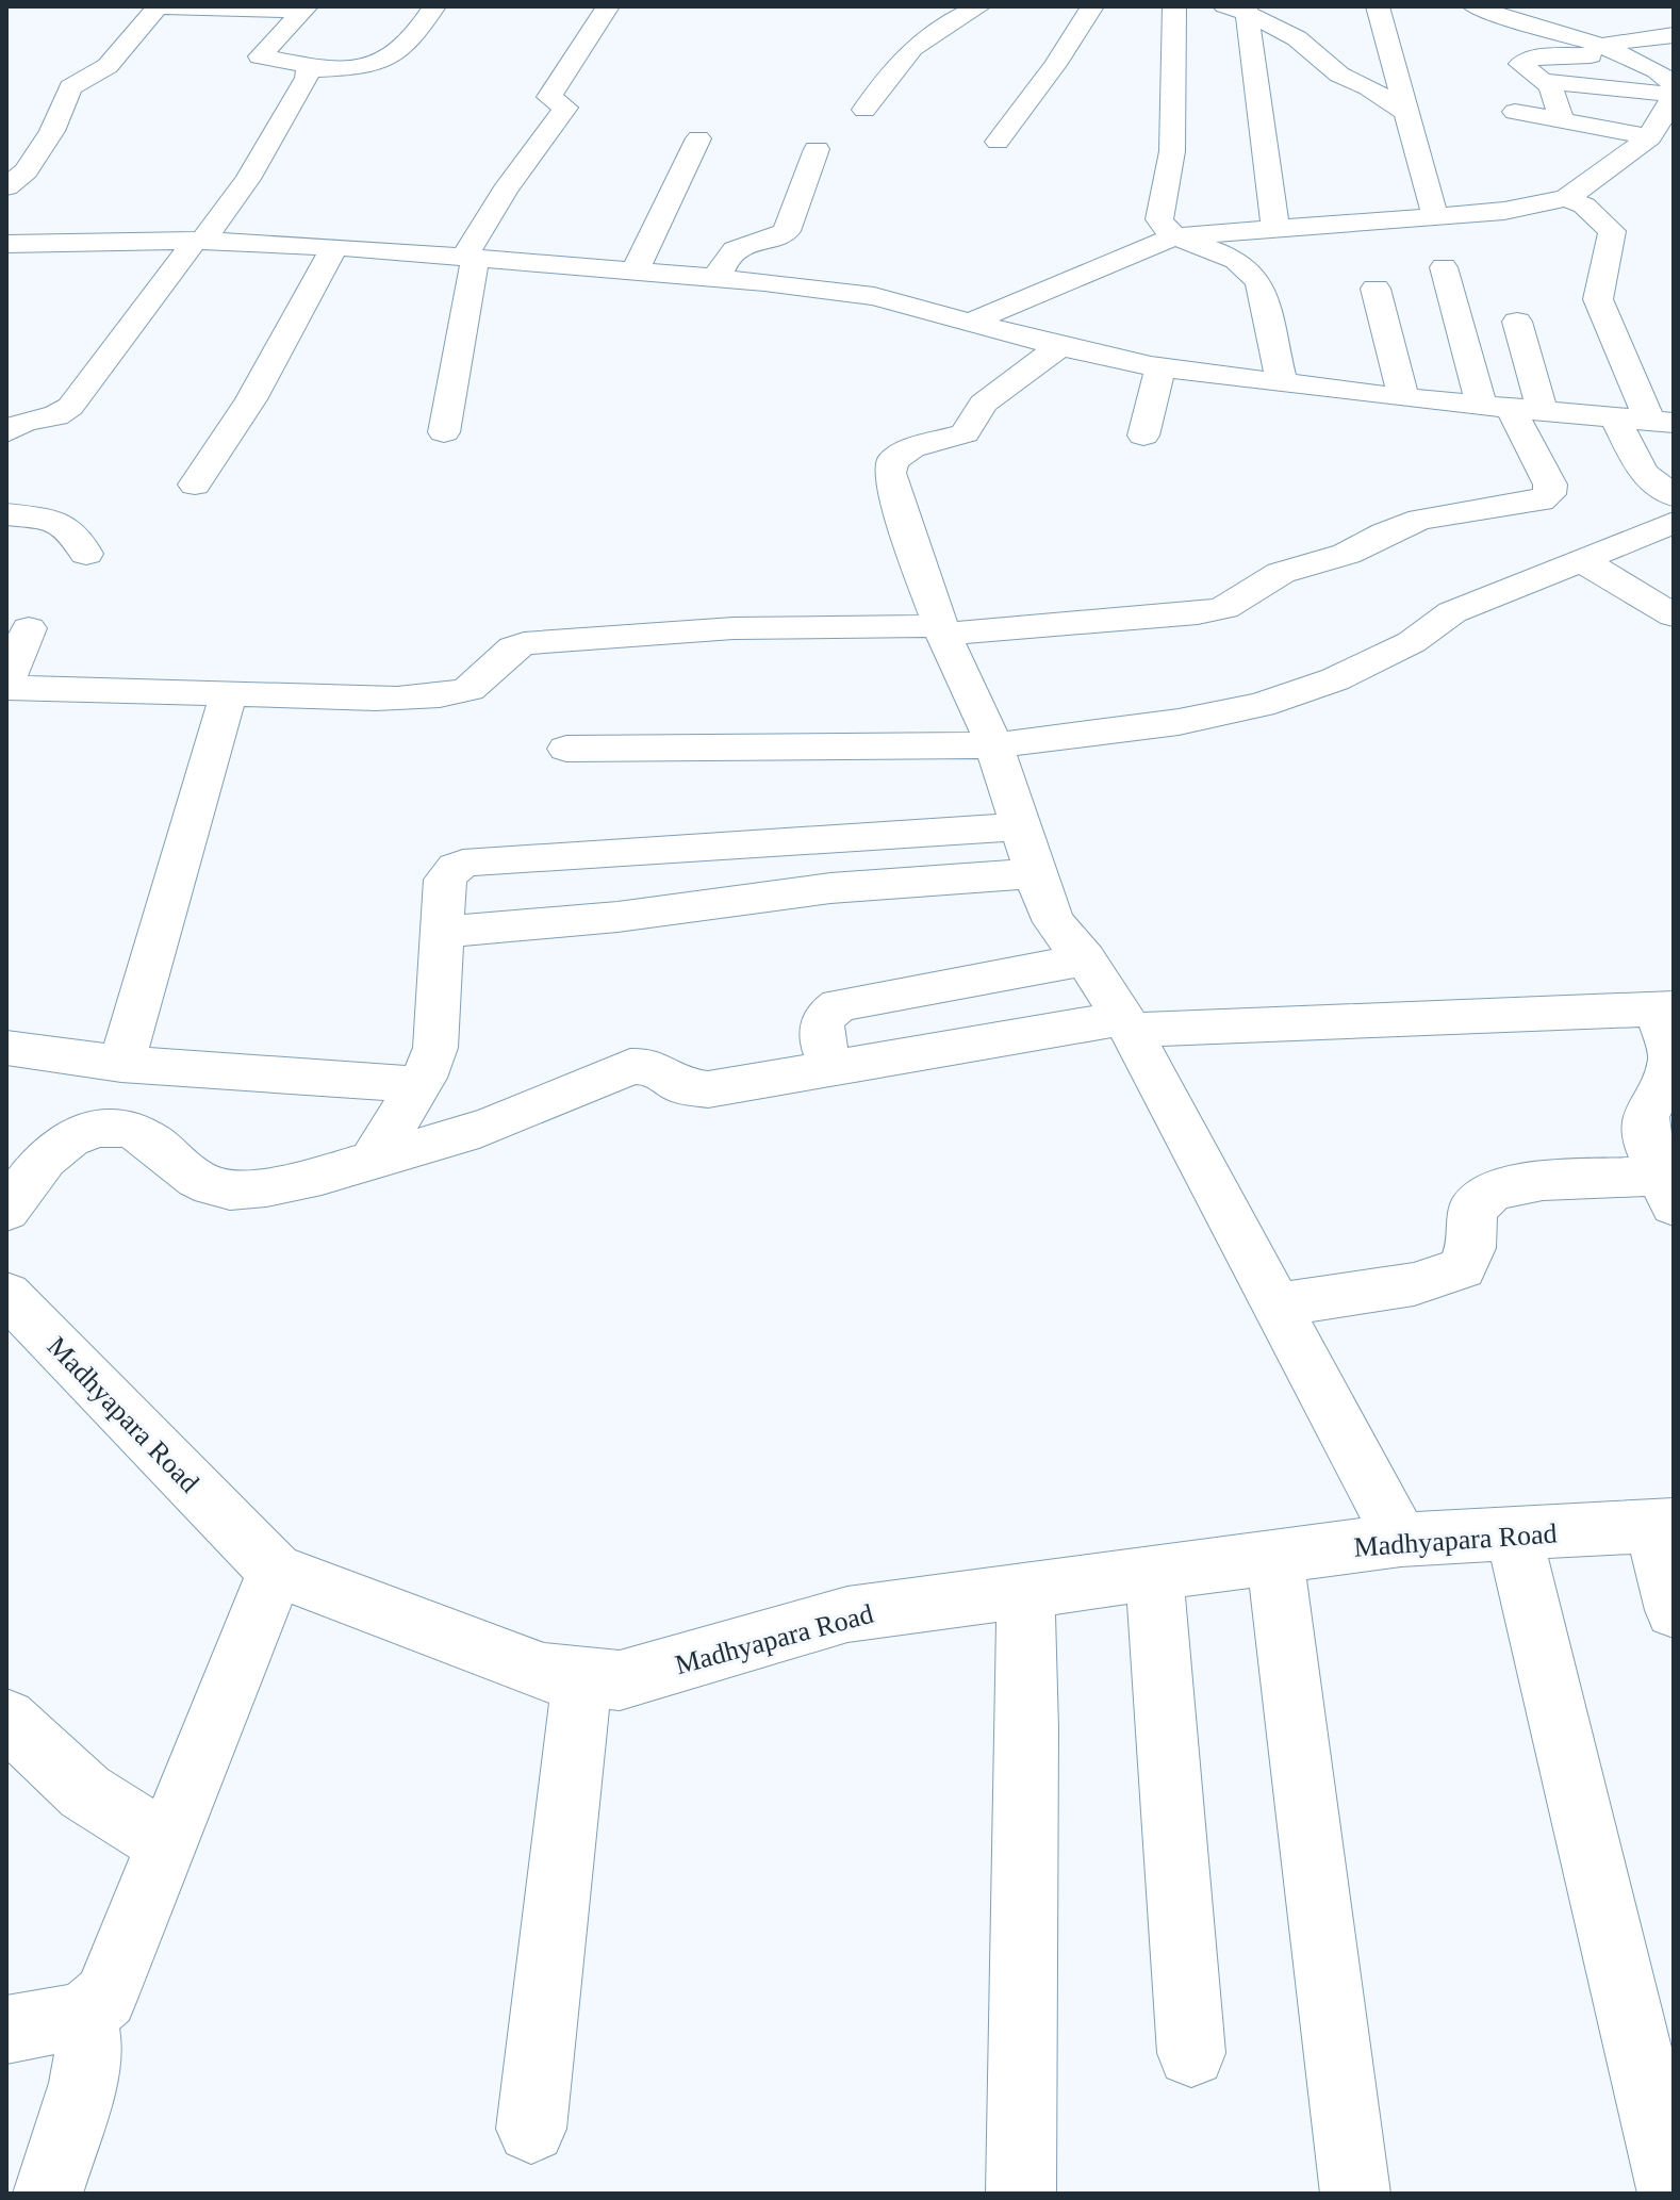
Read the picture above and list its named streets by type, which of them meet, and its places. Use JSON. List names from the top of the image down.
{
  "streets": {
    "street": ["Madhyapara Road"]
  }
}
